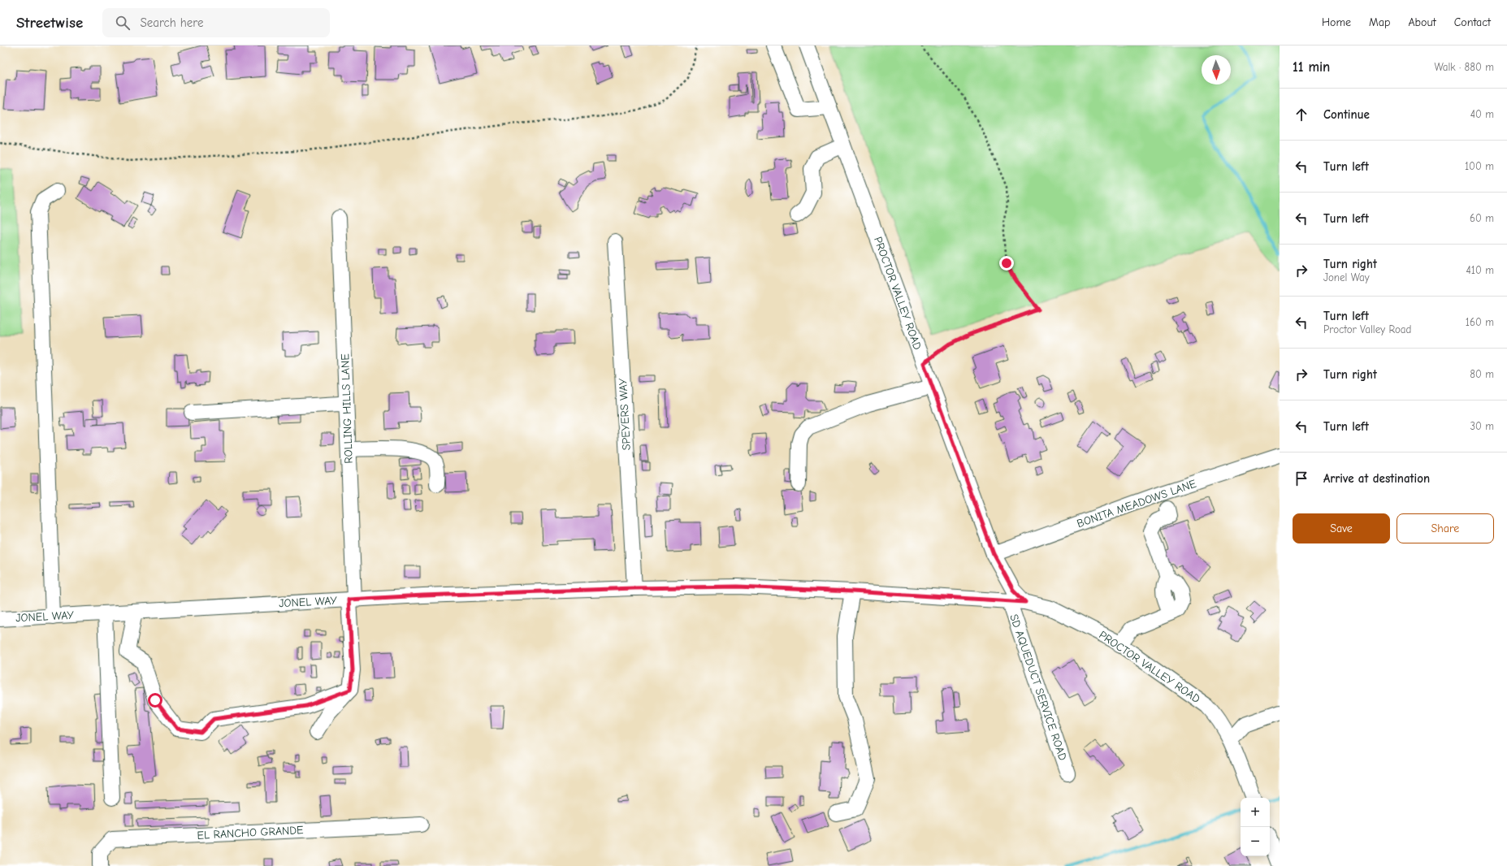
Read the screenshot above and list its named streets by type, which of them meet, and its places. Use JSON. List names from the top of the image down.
{
  "streets": {
    "street": [
      "PROCTOR VALLEY ROAD",
      "ROLLING HILLS LANE",
      "SPEYERS WAY",
      "BONITA MEADOWS LANE",
      "JONEL WAY",
      "SD AQUEDUCT SERVICE ROAD",
      "EL RANCHO GRANDE"
    ]
  },
  "crossings": [
    ["PROCTOR VALLEY ROAD", "BONITA MEADOWS LANE"],
    ["PROCTOR VALLEY ROAD", "JONEL WAY"],
    ["ROLLING HILLS LANE", "JONEL WAY"],
    ["SPEYERS WAY", "JONEL WAY"],
    ["JONEL WAY", "SD AQUEDUCT SERVICE ROAD"]
  ],
  "north": "bottom",
  "page": {
    "header": "Streetwise",
    "search": "Search here",
    "nav": [
      "Home",
      "Map",
      "About",
      "Contact"
    ],
    "heading": ["11 min", "Walk · 880 m"],
    "list": [
      ["Continue", "40 m"],
      ["Turn left", "100 m"],
      ["Turn left", "60 m"],
      ["Turn right", "Jonel Way", "410 m"],
      ["Turn left", "Proctor Valley Road", "160 m"],
      ["Turn right", "80 m"],
      ["Turn left", "30 m"],
      "Arrive at destination"
    ],
    "buttons": ["Save", "Share"],
    "map_buttons": ["+", "−"]
  }
}
